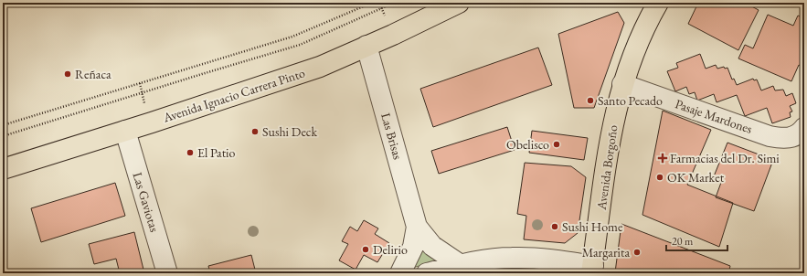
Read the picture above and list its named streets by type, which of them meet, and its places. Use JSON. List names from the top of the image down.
{
  "streets": {
    "main road": ["Avenida Ignacio Carrera Pinto", "Avenida Borgoño"],
    "street": ["Pasaje Mardones", "Las Brisas", "Las Gaviotas"]
  },
  "crossings": [
    ["Avenida Ignacio Carrera Pinto", "Las Brisas"],
    ["Avenida Ignacio Carrera Pinto", "Las Gaviotas"],
    ["Pasaje Mardones", "Avenida Borgoño"]
  ],
  "places": {
    "other": [
      "Reñaca",
      "Santo Pecado",
      "Sushi Deck",
      "Obelisco",
      "El Patio",
      "OK Market",
      "Sushi Home",
      "Delirio",
      "Margarita"
    ],
    "health": ["Farmacias del Dr. Simi"]
  },
  "scale_bar": "20 m"
}
